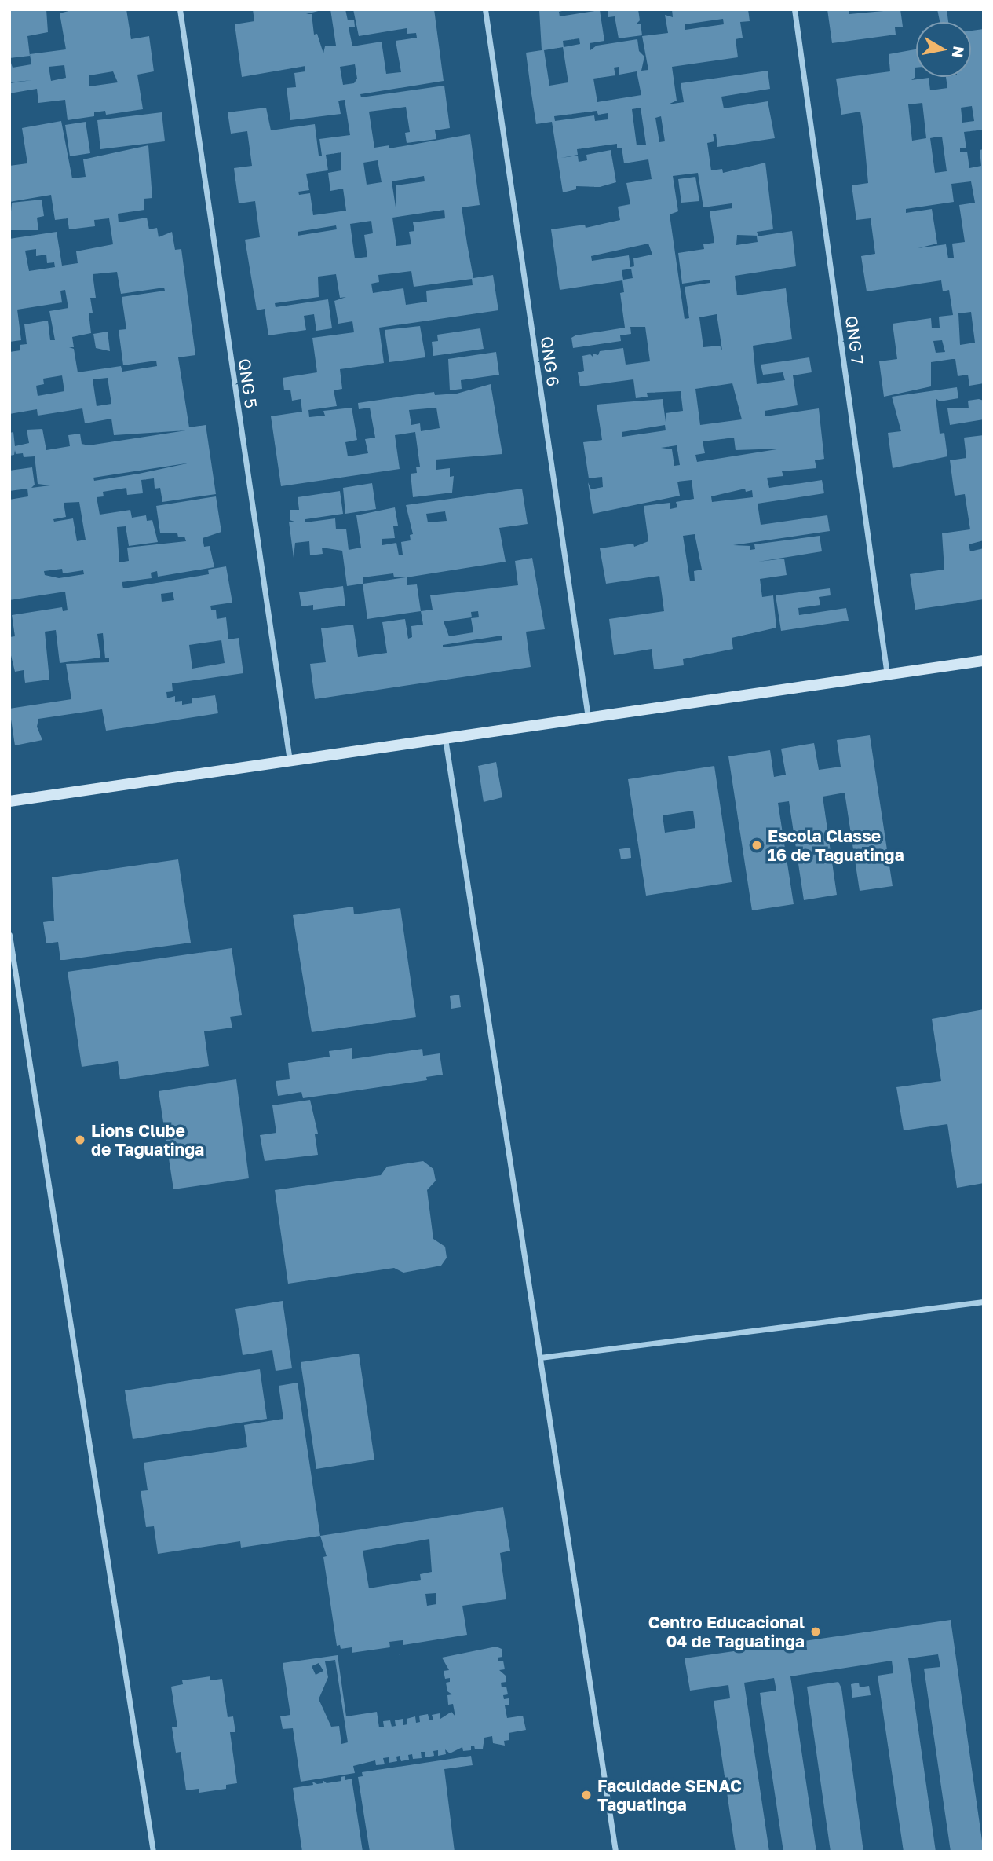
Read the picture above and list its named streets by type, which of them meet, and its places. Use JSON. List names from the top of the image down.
{
  "streets": {
    "street": ["QNG 7", "QNG 6", "QNG 5"]
  },
  "places": [
    "Escola Classe 16 de Taguatinga",
    "Lions Clube de Taguatinga",
    "Centro Educacional 04 de Taguatinga",
    "Faculdade SENAC Taguatinga"
  ],
  "north": "right"
}
